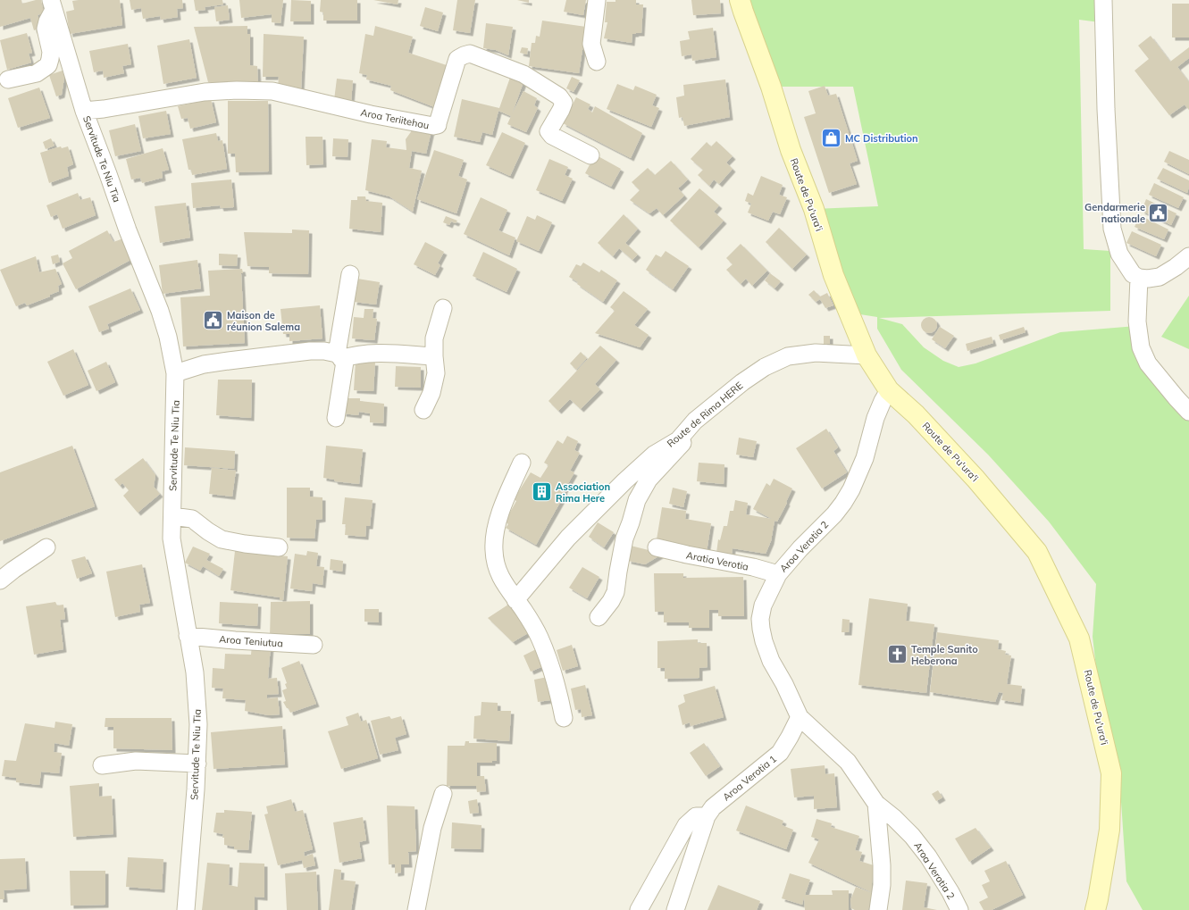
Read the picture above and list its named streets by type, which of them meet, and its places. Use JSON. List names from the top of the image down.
{
  "streets": {
    "main road": ["Route de Pu'ura'i"],
    "street": [
      "Aroa Teriitehau",
      "Servitude Te Niu Tia",
      "Route de Rima HERE",
      "Aroa Verotia 2",
      "Aratia Verotia",
      "Aroa Teniutua",
      "Aroa Verotia 1"
    ]
  },
  "crossings": [
    ["Aroa Teriitehau", "Servitude Te Niu Tia"],
    ["Servitude Te Niu Tia", "Aroa Teniutua"],
    ["Route de Pu'ura'i", "Route de Rima HERE"],
    ["Route de Pu'ura'i", "Aroa Verotia 2"],
    ["Aroa Verotia 2", "Aratia Verotia"],
    ["Aroa Verotia 2", "Aroa Verotia 1"]
  ],
  "places": {
    "shop": ["MC Distribution"],
    "public building": ["Gendarmerie nationale", "Maison de réunion Salema"],
    "building": ["Association Rima Here"],
    "church": ["Temple Sanito Heberona"]
  }
}
